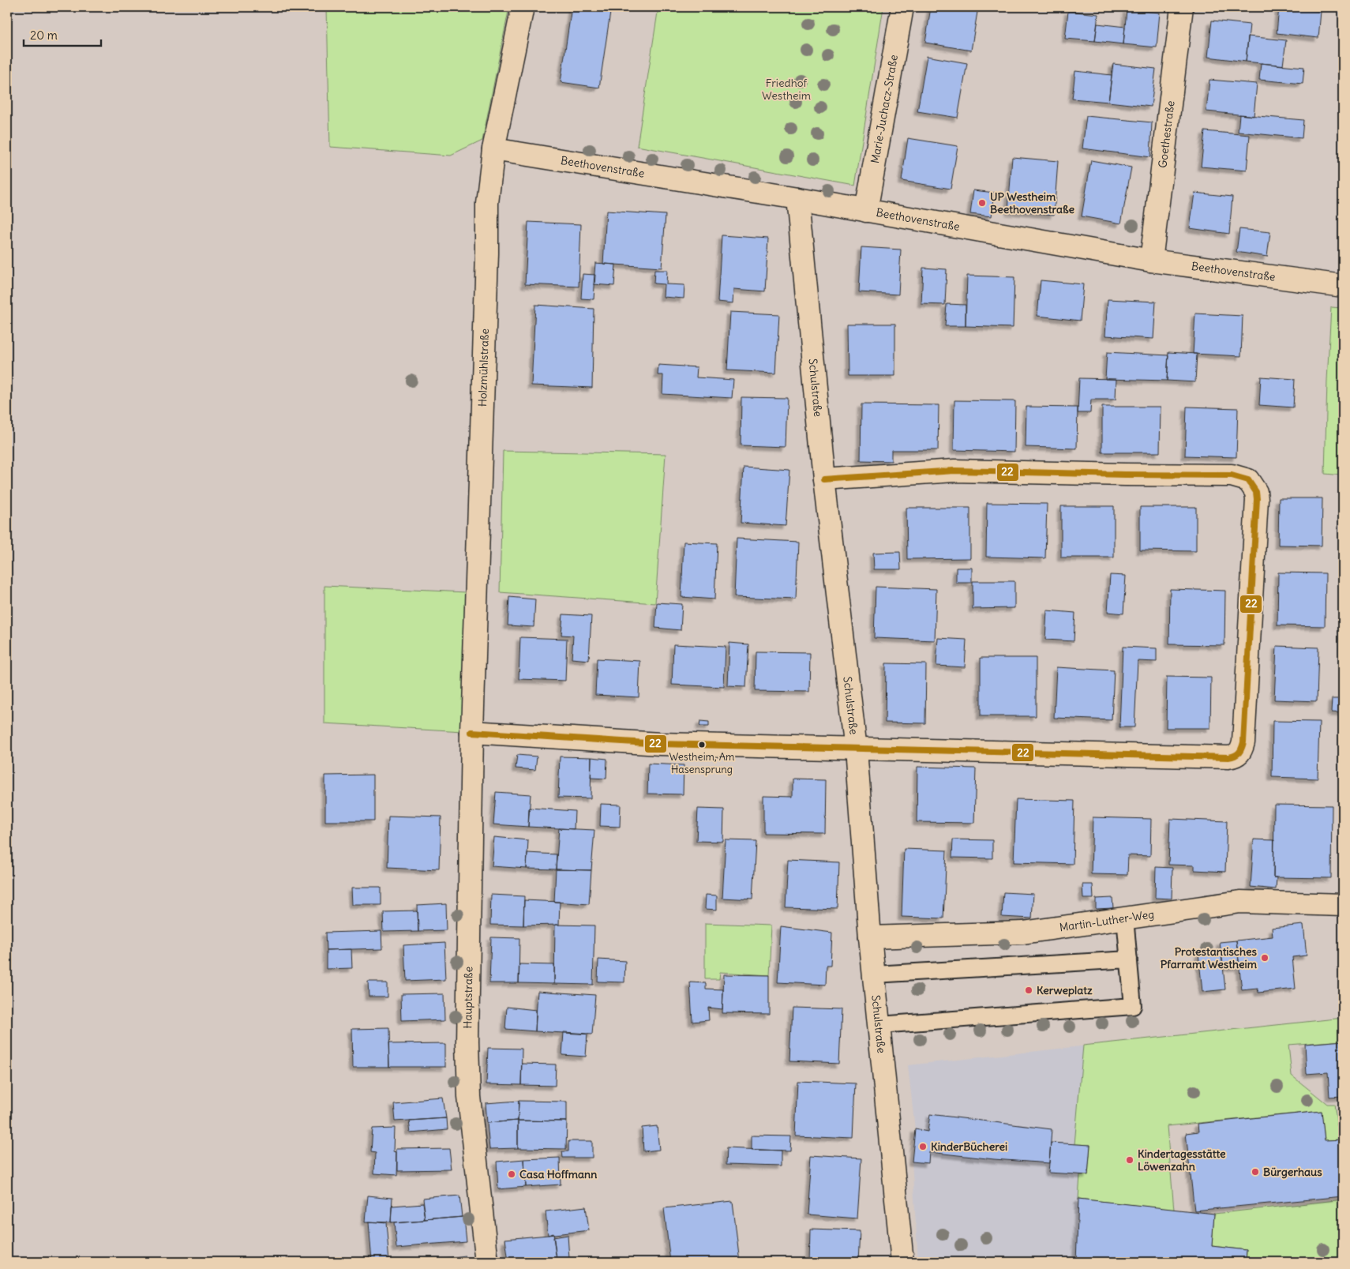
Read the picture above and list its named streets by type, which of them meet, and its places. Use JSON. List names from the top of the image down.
{
  "streets": {
    "street": [
      "Marie-Juchacz-Straße",
      "Goethestraße",
      "Beethovenstraße",
      "Holzmühlstraße",
      "Schulstraße",
      "Martin-Luther-Weg",
      "Hauptstraße"
    ]
  },
  "crossings": [
    ["Marie-Juchacz-Straße", "Beethovenstraße"],
    ["Goethestraße", "Beethovenstraße"],
    ["Beethovenstraße", "Holzmühlstraße"],
    ["Beethovenstraße", "Schulstraße"],
    ["Holzmühlstraße", "Hauptstraße"],
    ["Schulstraße", "Martin-Luther-Weg"]
  ],
  "parks": ["Friedhof Westheim"],
  "places": [
    "UP Westheim Beethovenstraße",
    "Westheim, Am Hasensprung",
    "Protestantisches Pfarramt Westheim",
    "Kerweplatz",
    "KinderBücherei",
    "Kindertagesstätte Löwenzahn",
    "Bürgerhaus",
    "Casa Hoffmann"
  ],
  "lines": ["transit line 22"],
  "scale_bar": "20 m"
}
